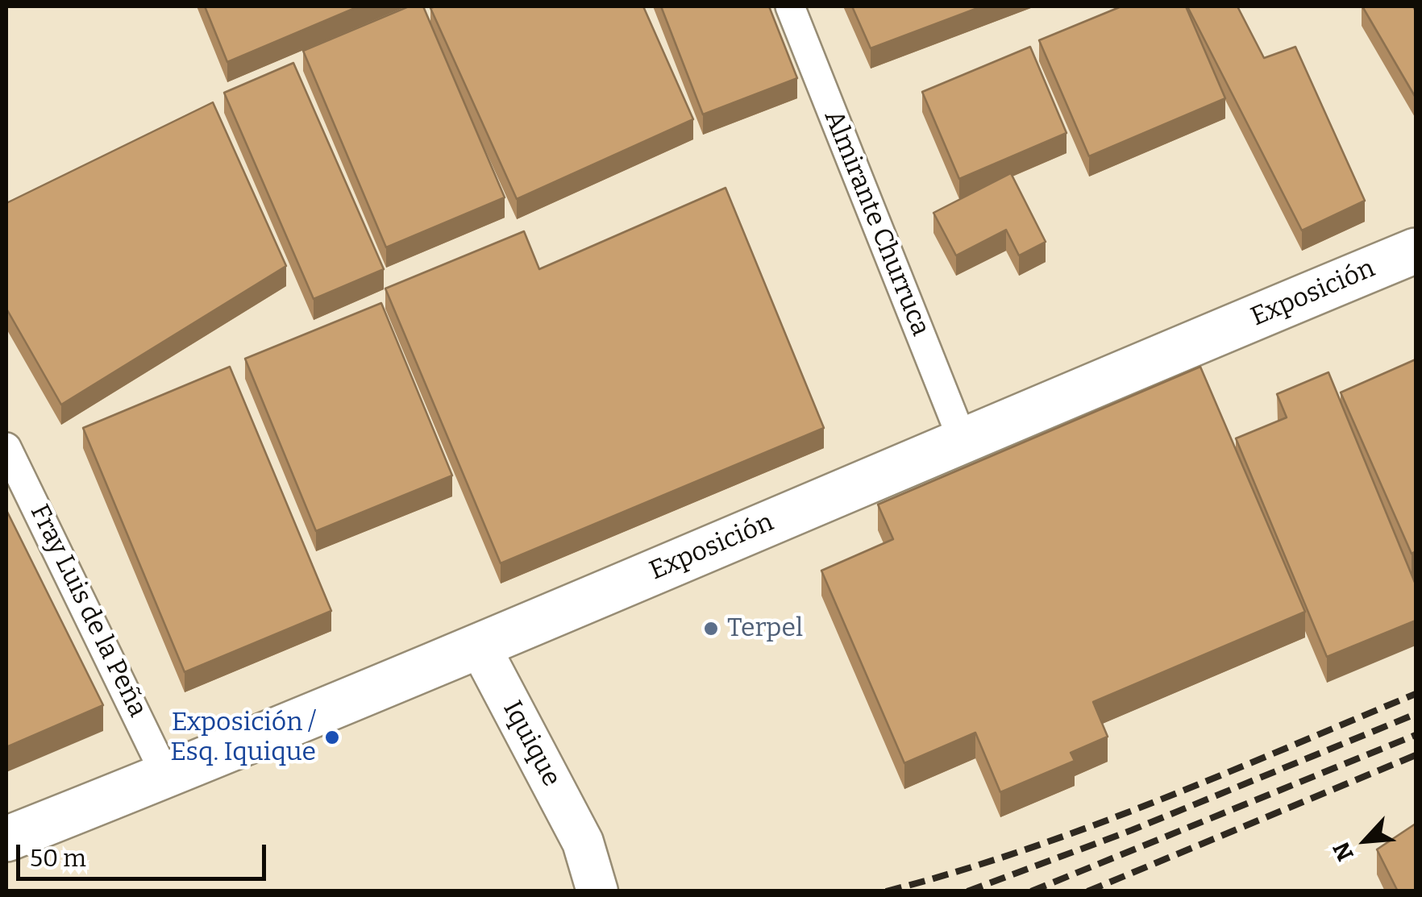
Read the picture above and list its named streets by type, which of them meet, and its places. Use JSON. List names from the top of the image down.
{
  "streets": {
    "main road": ["Exposición"],
    "street": ["Almirante Churruca", "Fray Luis de la Peña", "Iquique"]
  },
  "crossings": [
    ["Almirante Churruca", "Exposición"],
    ["Exposición", "Fray Luis de la Peña"],
    ["Exposición", "Iquique"]
  ],
  "places": ["Terpel", "Exposición / Esq. Iquique"],
  "scale_bar": "50 m",
  "north": "bottom left"
}
